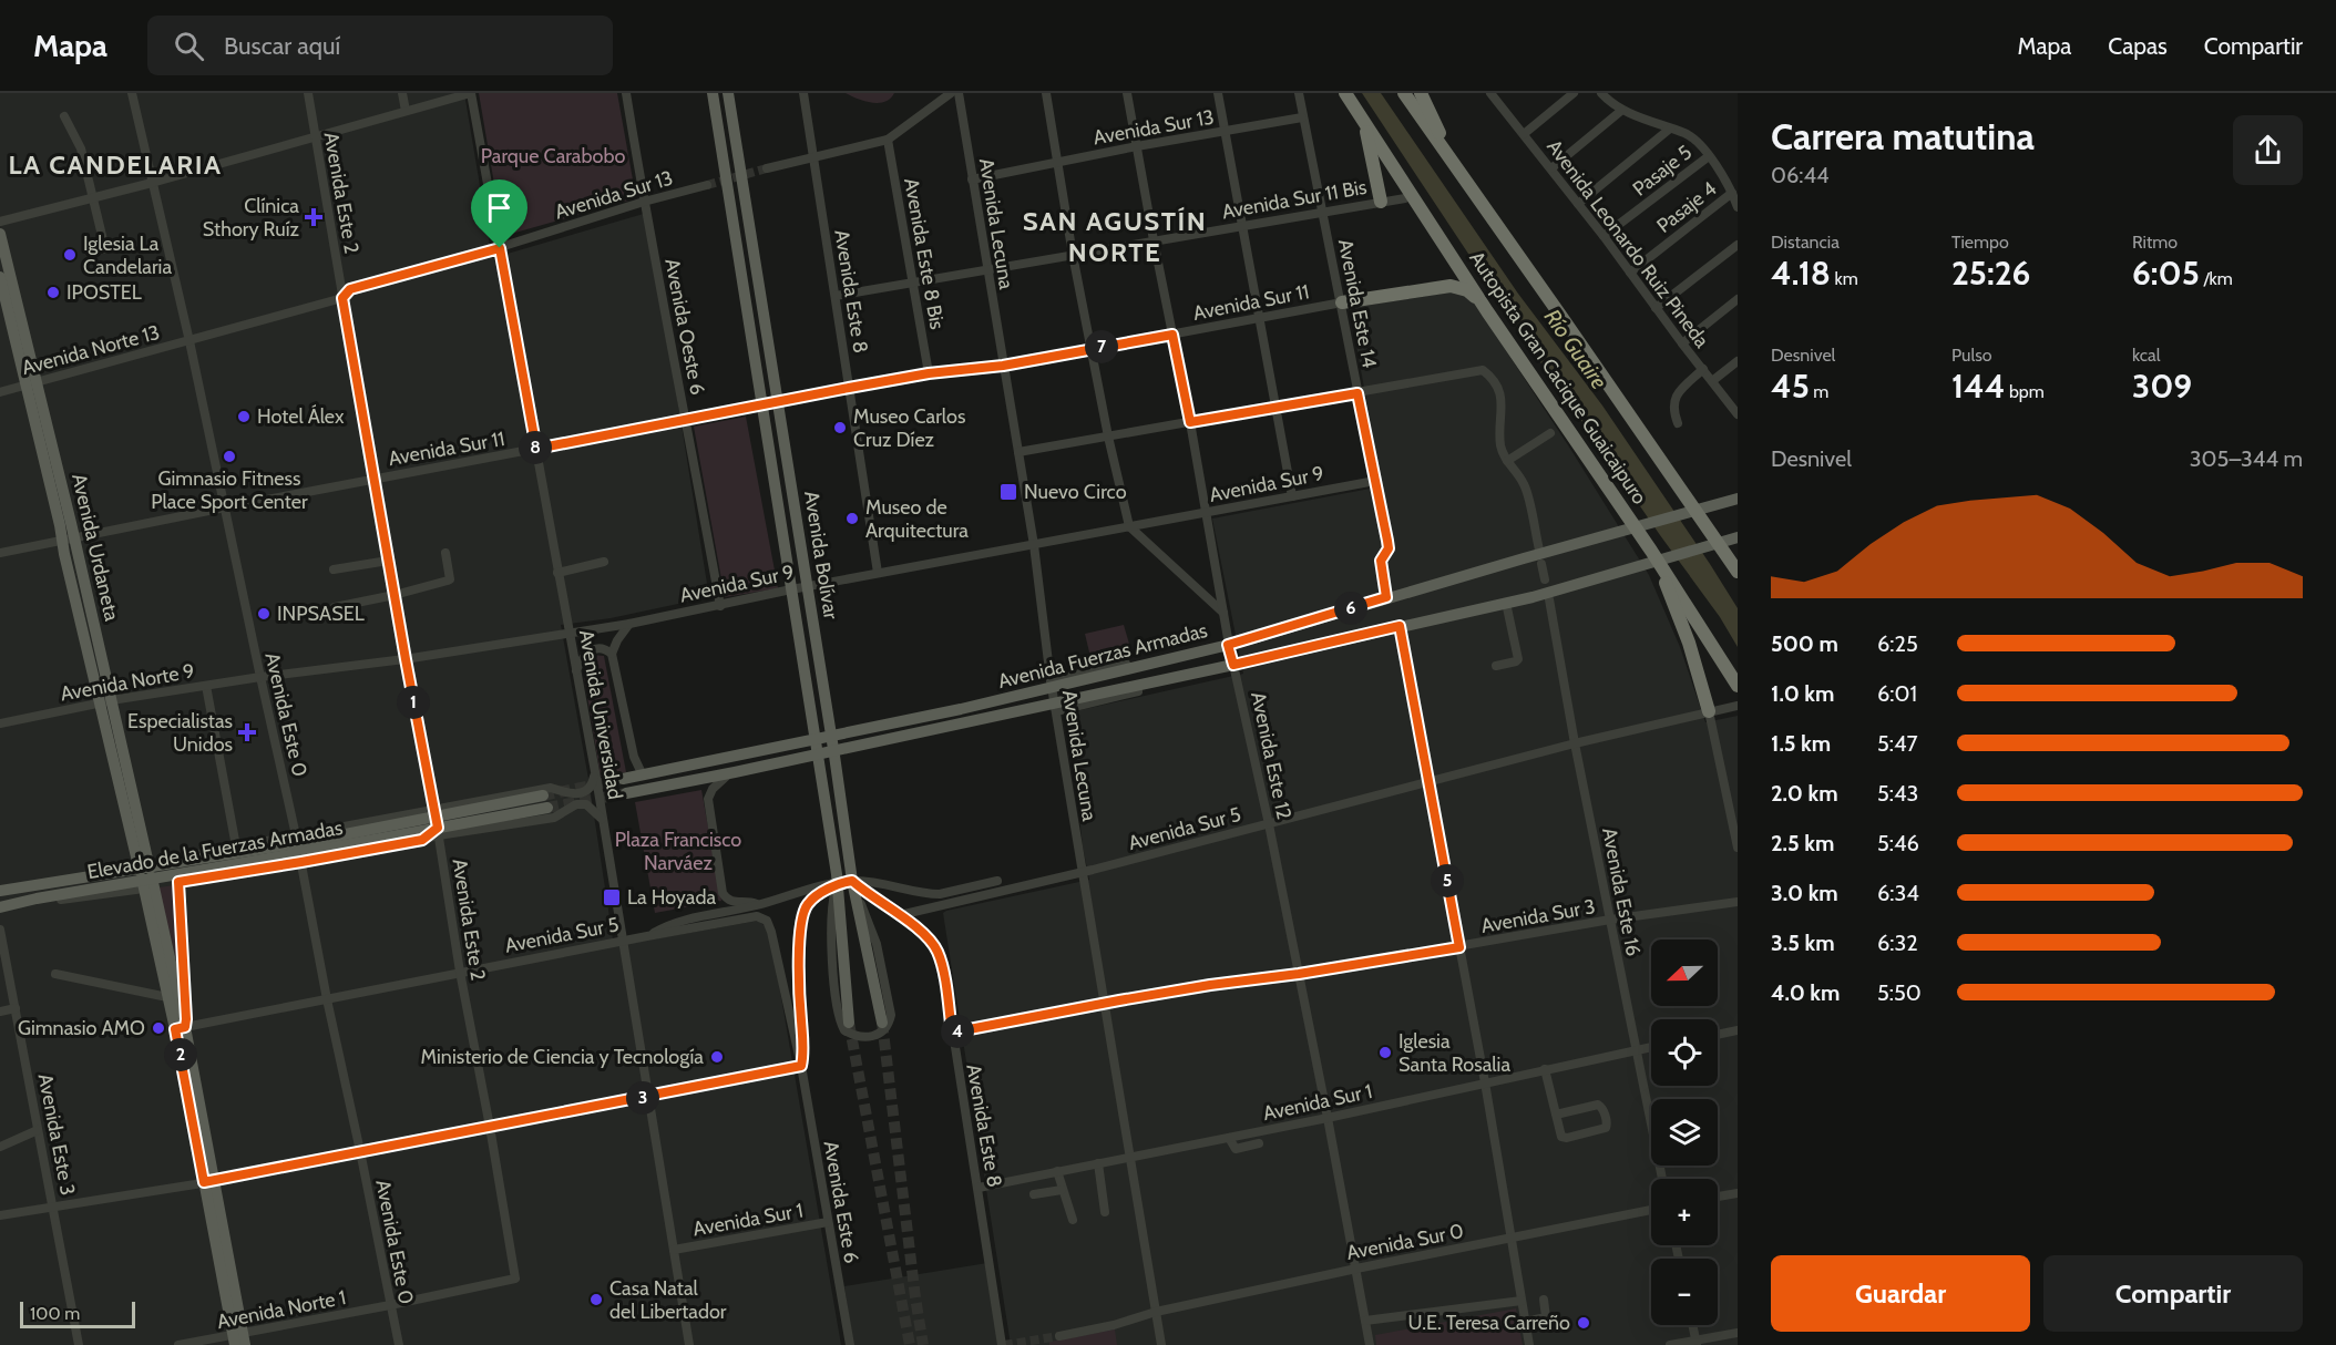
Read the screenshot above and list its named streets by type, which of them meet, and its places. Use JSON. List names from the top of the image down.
{
  "streets": {
    "highway": ["Autopista Gran Cacique Guaicaipuro"],
    "main road": [
      "Avenida Urdaneta",
      "Avenida Bolívar",
      "Avenida Fuerzas Armadas",
      "Elevado de la Fuerzas Armadas"
    ],
    "street": [
      "Avenida Sur 13",
      "Pasaje 5",
      "Avenida Este 2",
      "Avenida Sur 11 Bis",
      "Pasaje 4",
      "Avenida Lecuna",
      "Avenida Leonardo Ruiz Pineda",
      "Avenida Este 8 Bis",
      "Avenida Este 8",
      "Avenida Sur 11",
      "Avenida Este 14",
      "Avenida Oeste 6",
      "Avenida Norte 13",
      "Avenida Sur 9",
      "Avenida Norte 9",
      "Avenida Este 0",
      "Avenida Universidad",
      "Avenida Este 12",
      "Avenida Sur 5",
      "Avenida Este 16",
      "Avenida Sur 3",
      "Avenida Sur 1",
      "Avenida Este 3",
      "Avenida Este 6",
      "Avenida Sur 0",
      "Avenida Norte 1"
    ]
  },
  "crossings": [
    ["Avenida Sur 13", "Avenida Este 2"],
    ["Avenida Sur 13", "Avenida Lecuna"],
    ["Avenida Sur 13", "Avenida Este 14"],
    ["Avenida Sur 13", "Avenida Oeste 6"],
    ["Avenida Sur 13", "Avenida Norte 13"],
    ["Avenida Sur 13", "Avenida Este 0"],
    ["Avenida Sur 13", "Avenida Universidad"],
    ["Avenida Sur 13", "Avenida Este 12"],
    ["Pasaje 5", "Avenida Leonardo Ruiz Pineda"],
    ["Avenida Este 2", "Avenida Sur 11"],
    ["Avenida Este 2", "Avenida Sur 9"],
    ["Avenida Este 2", "Avenida Este 0"],
    ["Avenida Este 2", "Avenida Sur 5"],
    ["Avenida Este 2", "Elevado de la Fuerzas Armadas"],
    ["Avenida Este 2", "Avenida Norte 1"],
    ["Avenida Sur 11 Bis", "Avenida Lecuna"],
    ["Avenida Sur 11 Bis", "Avenida Este 8 Bis"],
    ["Avenida Sur 11 Bis", "Avenida Este 8"],
    ["Avenida Sur 11 Bis", "Avenida Este 14"],
    ["Avenida Sur 11 Bis", "Avenida Este 12"],
    ["Pasaje 4", "Avenida Leonardo Ruiz Pineda"],
    ["Avenida Lecuna", "Avenida Sur 11"],
    ["Avenida Lecuna", "Avenida Sur 9"],
    ["Avenida Lecuna", "Avenida Sur 5"],
    ["Avenida Lecuna", "Avenida Sur 3"],
    ["Avenida Lecuna", "Avenida Sur 1"],
    ["Avenida Lecuna", "Avenida Sur 0"],
    ["Avenida Este 8 Bis", "Avenida Sur 11"],
    ["Avenida Este 8", "Avenida Sur 11"],
    ["Avenida Este 8", "Avenida Sur 9"],
    ["Avenida Este 8", "Avenida Bolívar"],
    ["Avenida Este 8", "Avenida Sur 5"],
    ["Avenida Este 8", "Avenida Sur 3"],
    ["Avenida Este 8", "Avenida Sur 1"],
    ["Avenida Sur 11", "Avenida Este 14"],
    ["Avenida Sur 11", "Avenida Oeste 6"],
    ["Avenida Sur 11", "Avenida Urdaneta"],
    ["Avenida Sur 11", "Avenida Bolívar"],
    ["Avenida Sur 11", "Avenida Este 0"],
    ["Avenida Sur 11", "Avenida Universidad"],
    ["Avenida Sur 11", "Avenida Este 12"],
    ["Avenida Este 14", "Avenida Sur 9"],
    ["Avenida Este 14", "Avenida Fuerzas Armadas"],
    ["Avenida Oeste 6", "Avenida Sur 9"],
    ["Avenida Norte 13", "Avenida Urdaneta"],
    ["Avenida Norte 13", "Avenida Este 0"],
    ["Avenida Sur 9", "Avenida Bolívar"],
    ["Avenida Sur 9", "Avenida Norte 9"],
    ["Avenida Sur 9", "Avenida Este 0"],
    ["Avenida Sur 9", "Avenida Universidad"],
    ["Avenida Sur 9", "Avenida Este 12"],
    ["Avenida Urdaneta", "Avenida Norte 9"],
    ["Avenida Urdaneta", "Avenida Sur 5"],
    ["Avenida Urdaneta", "Avenida Norte 1"],
    ["Avenida Bolívar", "Avenida Sur 5"],
    ["Avenida Bolívar", "Avenida Este 6"],
    ["Avenida Fuerzas Armadas", "Avenida Este 12"],
    ["Avenida Norte 9", "Avenida Este 0"],
    ["Avenida Este 0", "Avenida Sur 5"],
    ["Avenida Este 0", "Avenida Norte 1"],
    ["Avenida Universidad", "Avenida Sur 5"],
    ["Avenida Universidad", "Avenida Sur 1"],
    ["Avenida Este 12", "Avenida Sur 5"],
    ["Avenida Este 12", "Avenida Sur 3"],
    ["Avenida Este 12", "Avenida Sur 1"],
    ["Avenida Este 12", "Avenida Sur 0"],
    ["Avenida Sur 5", "Avenida Este 16"],
    ["Avenida Sur 5", "Avenida Este 6"],
    ["Avenida Este 16", "Avenida Sur 3"],
    ["Avenida Este 16", "Avenida Sur 1"],
    ["Avenida Sur 1", "Avenida Este 6"]
  ],
  "districts": ["LA CANDELARIA", "SAN AGUSTÍN NORTE"],
  "water": ["Río Guaire"],
  "parks": ["Parque Carabobo", "Plaza Francisco Narváez"],
  "places": {
    "health": ["Clínica Sthory Ruíz", "Especialistas Unidos"],
    "other": [
      "Iglesia La Candelaria",
      "IPOSTEL",
      "Hotel Álex",
      "Museo Carlos Cruz Díez",
      "Gimnasio Fitness Place Sport Center",
      "Museo de Arquitectura",
      "INPSASEL",
      "Gimnasio AMO",
      "Iglesia Santa Rosalia",
      "Ministerio de Ciencia y Tecnología",
      "Casa Natal del Libertador",
      "U.E. Teresa Carreño"
    ],
    "transit": ["Nuevo Circo", "La Hoyada"]
  },
  "scale_bar": "100 m",
  "north": "left",
  "page": {
    "header": "Mapa",
    "search": "Buscar aquí",
    "nav": ["Mapa", "Capas", "Compartir"],
    "heading": ["Carrera matutina", "06:44"],
    "stats": [
      ["Distancia", "4.18 km"],
      ["Tiempo", "25:26"],
      ["Ritmo", "6:05 /km"],
      ["Desnivel", "45 m"],
      ["Pulso", "144 bpm"],
      ["kcal", "309"]
    ],
    "pins": [
      "7",
      "8",
      "6",
      "1",
      "5",
      "4",
      "2",
      "3"
    ],
    "chart": ["Desnivel", "305–344 m"],
    "list": [
      {
        "name": "500 m",
        "note": "6:25"
      },
      {
        "name": "1.0 km",
        "note": "6:01"
      },
      {
        "name": "1.5 km",
        "note": "5:47"
      },
      {
        "name": "2.0 km",
        "note": "5:43"
      },
      {
        "name": "2.5 km",
        "note": "5:46"
      },
      {
        "name": "3.0 km",
        "note": "6:34"
      },
      {
        "name": "3.5 km",
        "note": "6:32"
      },
      {
        "name": "4.0 km",
        "note": "5:50"
      }
    ],
    "map_buttons": ["+", "−"],
    "buttons": ["Guardar", "Compartir"],
    "scale": "100 m"
  }
}
